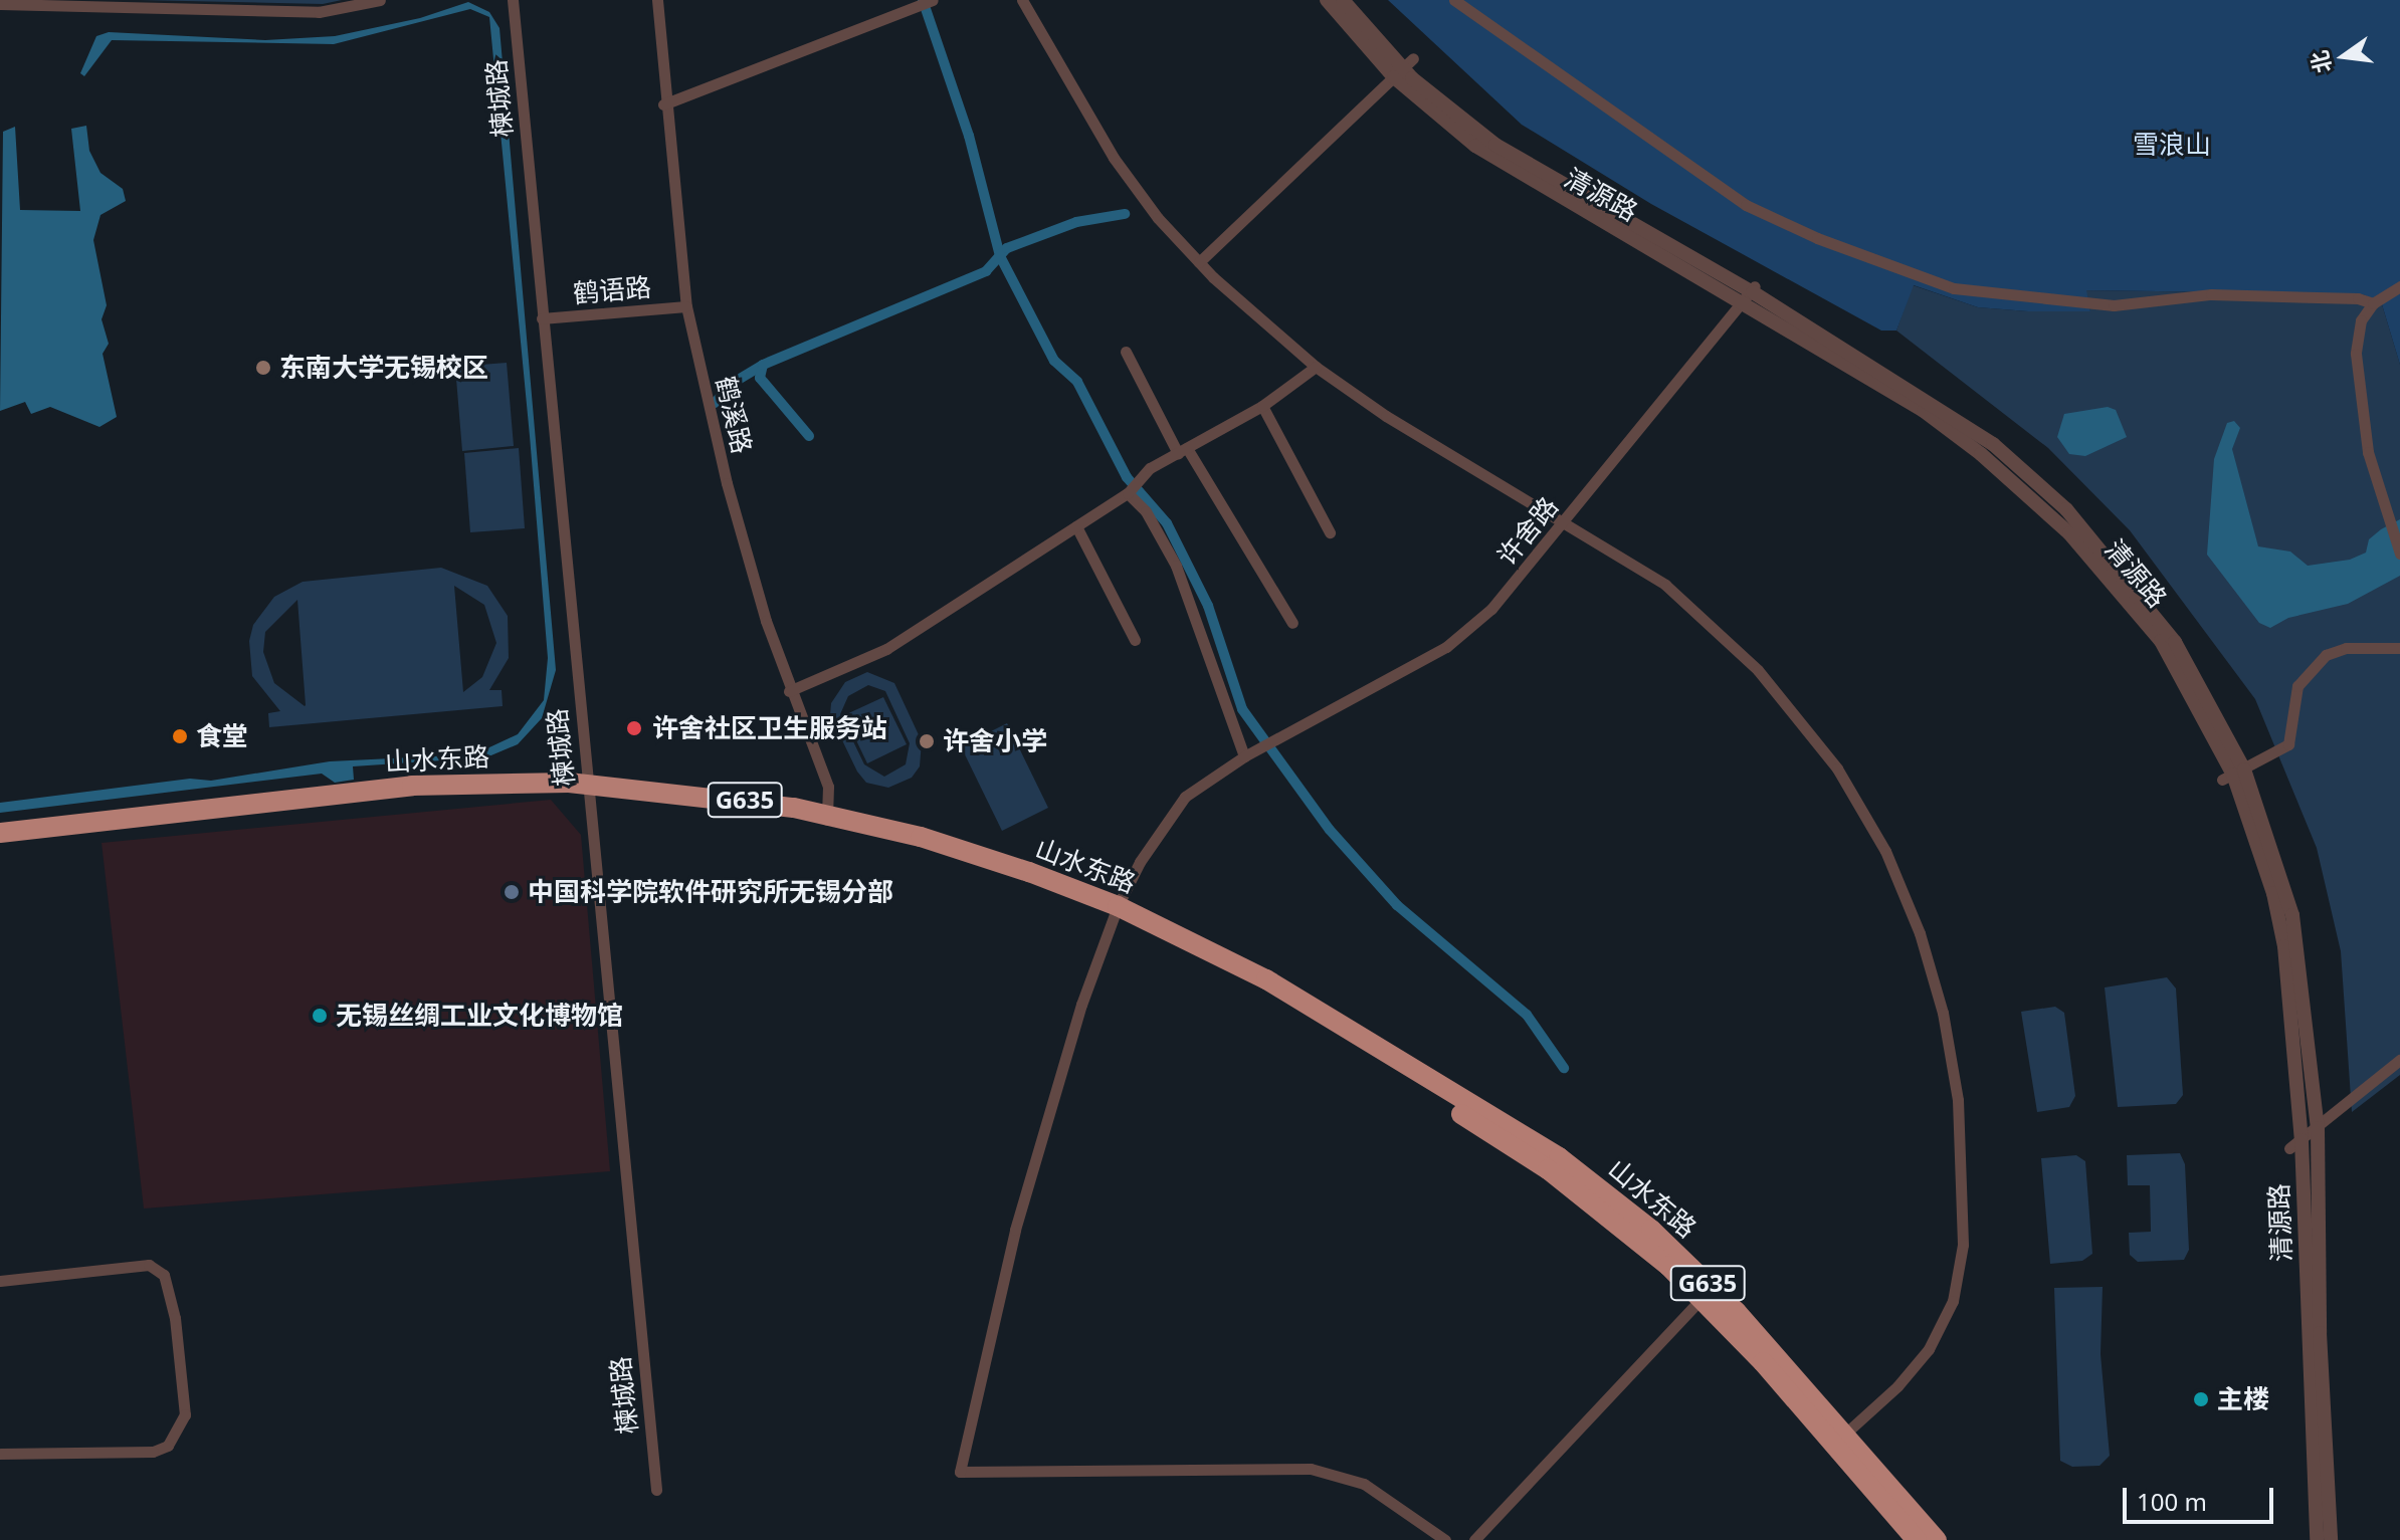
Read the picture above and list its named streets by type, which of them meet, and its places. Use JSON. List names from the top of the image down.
{
  "streets": {
    "highway": ["山水东路", "G635"],
    "street": [
      "楝城路",
      "清源路",
      "鹤语路",
      "鹤溪路",
      "许舍路"
    ]
  },
  "crossings": [
    ["楝城路", "鹤语路"],
    ["楝城路", "山水东路"],
    ["清源路", "许舍路"],
    ["鹤语路", "鹤溪路"],
    ["鹤溪路", "山水东路"],
    ["许舍路", "山水东路"]
  ],
  "parks": ["雪浪山"],
  "places": [
    "东南大学无锡校区",
    "许舍社区卫生服务站",
    "食堂",
    "许舍小学",
    "中国科学院软件研究所无锡分部",
    "无锡丝绸工业文化博物馆",
    "主楼"
  ],
  "scale_bar": "100 m",
  "north": "left"
}
